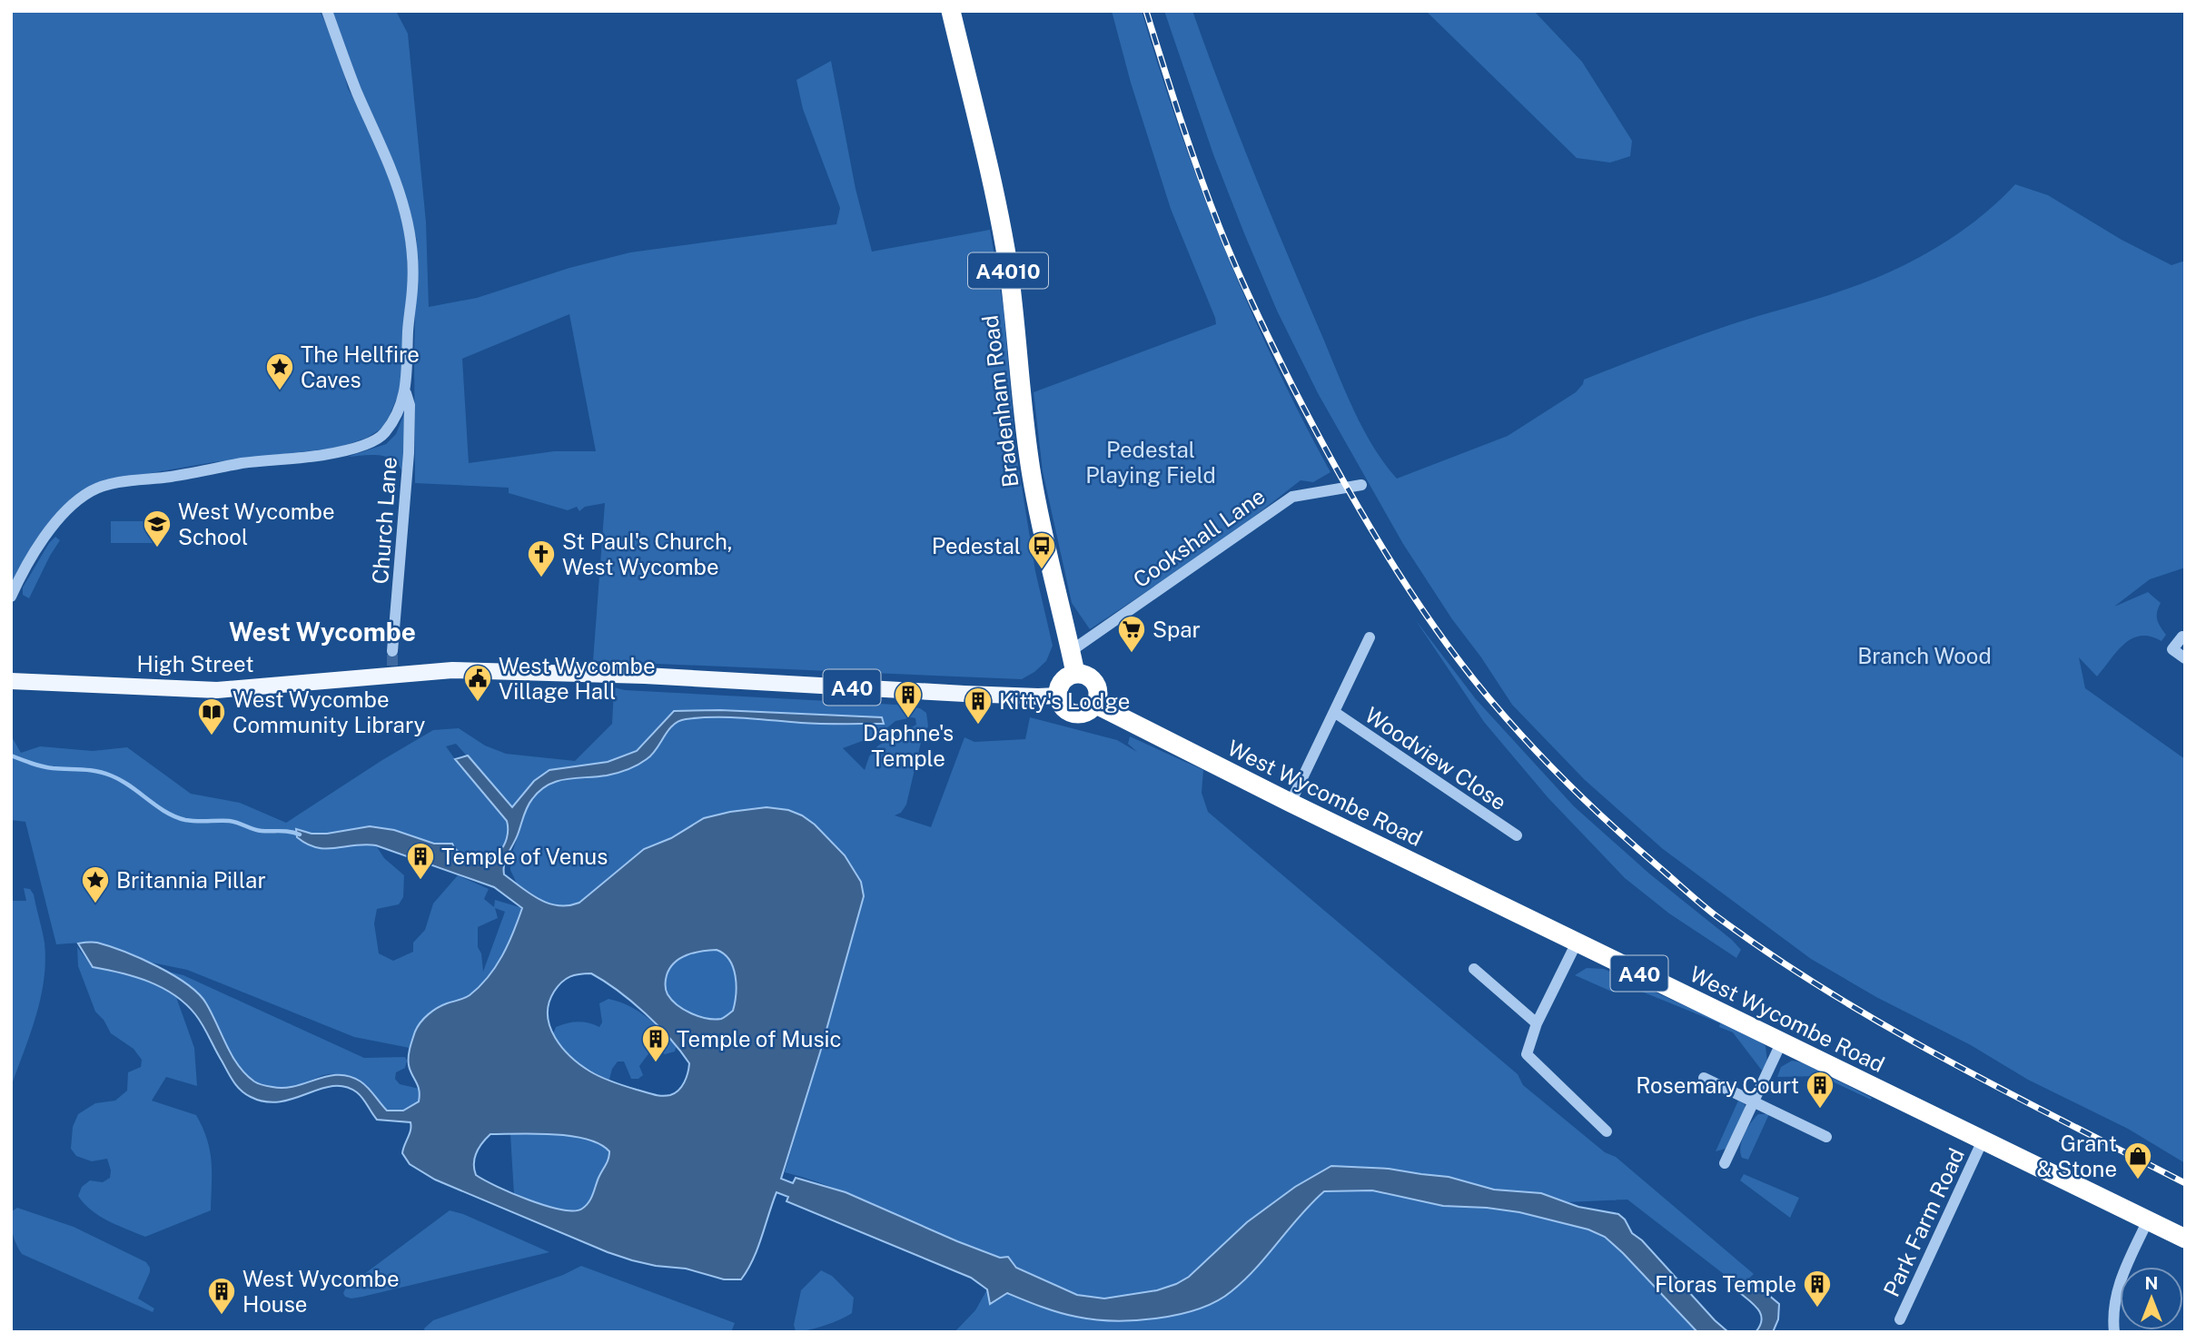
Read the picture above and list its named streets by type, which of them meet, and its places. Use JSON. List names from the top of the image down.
{
  "streets": {
    "highway": [
      "A4010",
      "Bradenham Road",
      "A40",
      "West Wycombe Road"
    ],
    "main road": ["High Street"],
    "street": [
      "Church Lane",
      "Cookshall Lane",
      "Woodview Close",
      "Park Farm Road"
    ]
  },
  "crossings": [
    ["Bradenham Road", "Cookshall Lane"],
    ["Bradenham Road", "High Street"],
    ["Bradenham Road", "West Wycombe Road"],
    ["High Street", "West Wycombe Road"],
    ["West Wycombe Road", "Park Farm Road"]
  ],
  "districts": ["West Wycombe"],
  "parks": ["Pedestal Playing Field", "Branch Wood"],
  "places": {
    "place": ["The Hellfire Caves", "Britannia Pillar"],
    "school or university": ["West Wycombe School"],
    "bus stop": ["Pedestal"],
    "church": ["St Paul's Church, West Wycombe"],
    "supermarket": ["Spar"],
    "public building": ["West Wycombe Village Hall"],
    "building": [
      "Daphne's Temple",
      "Kitty's Lodge",
      "Temple of Venus",
      "Temple of Music",
      "Rosemary Court",
      "Floras Temple",
      "West Wycombe House"
    ],
    "library": ["West Wycombe Community Library"],
    "shop": ["Grant & Stone"]
  },
  "north": "top"
}
